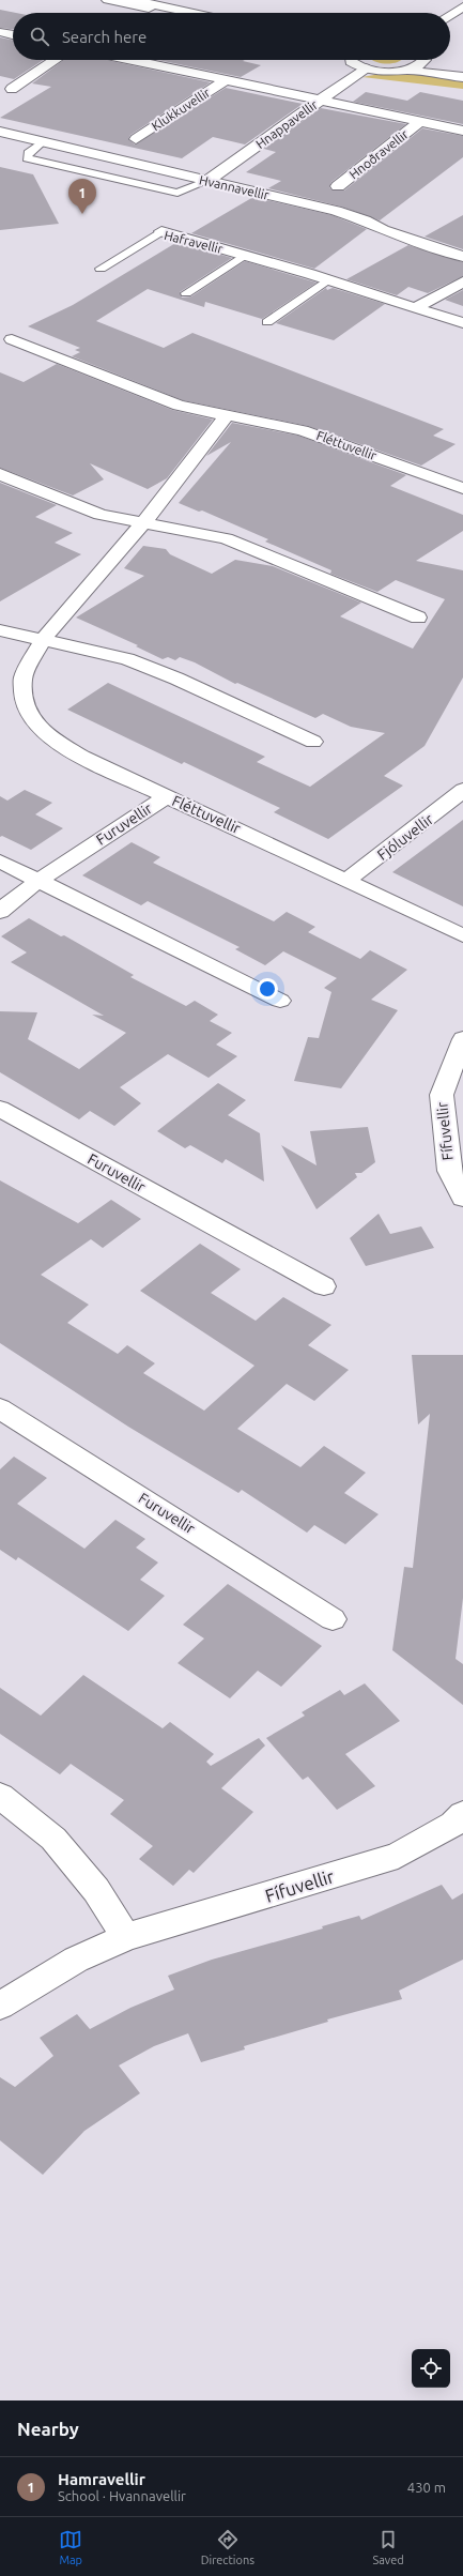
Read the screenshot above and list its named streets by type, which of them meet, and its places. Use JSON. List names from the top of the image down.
{
  "streets": {
    "street": [
      "Klukkuvellir",
      "Hnappavellir",
      "Hnoðravellir",
      "Hvannavellir",
      "Hafravellir",
      "Fléttuvellir",
      "Furuvellir",
      "Fjóluvellir",
      "Fífuvellir"
    ]
  },
  "crossings": [
    ["Klukkuvellir", "Hnappavellir"],
    ["Klukkuvellir", "Hnoðravellir"],
    ["Hnappavellir", "Hnoðravellir"],
    ["Hnappavellir", "Hvannavellir"],
    ["Fléttuvellir", "Furuvellir"],
    ["Fléttuvellir", "Fjóluvellir"]
  ],
  "page": {
    "search": "Search here",
    "pins": "1",
    "heading": "Nearby",
    "list": [
      {
        "mark": "1",
        "name": "Hamravellir",
        "note": "School · Hvannavellir",
        "value": "430 m"
      }
    ],
    "nav": ["Map", "Directions", "Saved"]
  }
}
